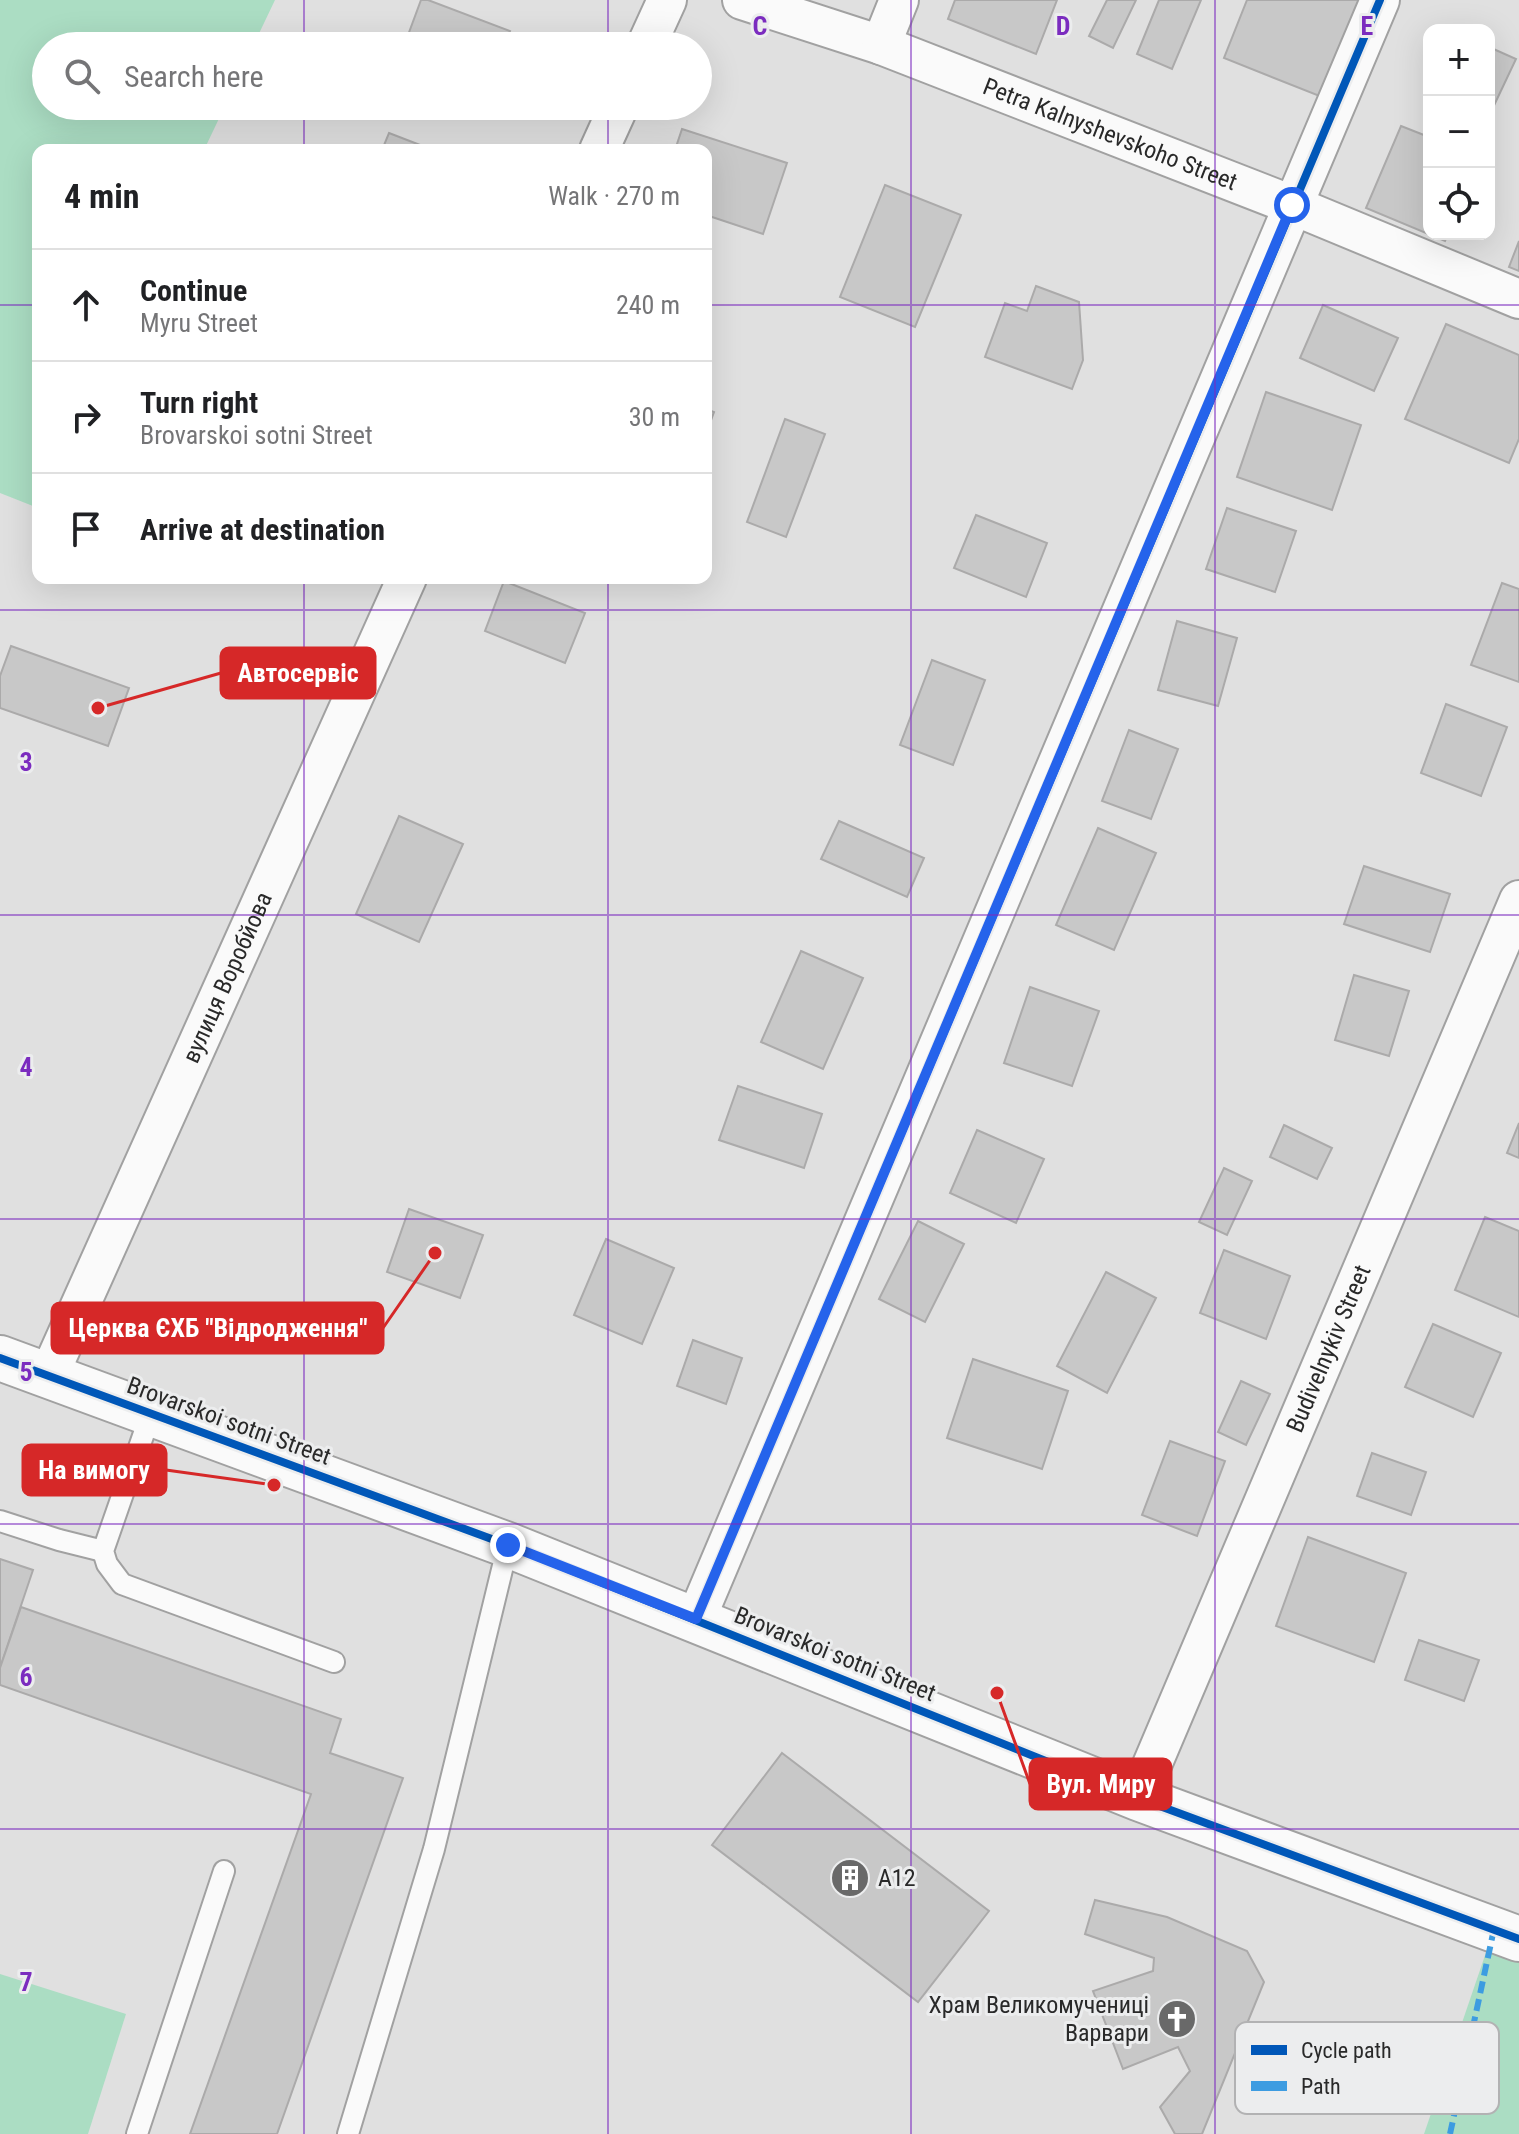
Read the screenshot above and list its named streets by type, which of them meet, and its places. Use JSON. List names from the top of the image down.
{
  "streets": {
    "street": [
      "Petra Kalnyshevskoho Street",
      "вулиця Воробйова",
      "Budivelnykiv Street",
      "Brovarskoi sotni Street"
    ]
  },
  "crossings": [
    ["вулиця Воробйова", "Brovarskoi sotni Street"],
    ["Budivelnykiv Street", "Brovarskoi sotni Street"]
  ],
  "places": {
    "other": [
      "Автосервіс",
      "Церква ЄХБ \"Відродження\"",
      "На вимогу",
      "Вул. Миру"
    ],
    "building": ["А12"],
    "church": ["Храм Великомучениці Варвари"]
  },
  "legend": ["Cycle path", "Path"],
  "page": {
    "map_buttons": ["+", "−"],
    "search": "Search here",
    "heading": ["4 min", "Walk · 270 m"],
    "list": [
      ["Continue", "Myru Street", "240 m"],
      ["Turn right", "Brovarskoi sotni Street", "30 m"],
      "Arrive at destination"
    ]
  },
  "grid": {
    "columns": ["C", "D", "E"],
    "rows": [
      "3",
      "4",
      "5",
      "6",
      "7"
    ]
  }
}
